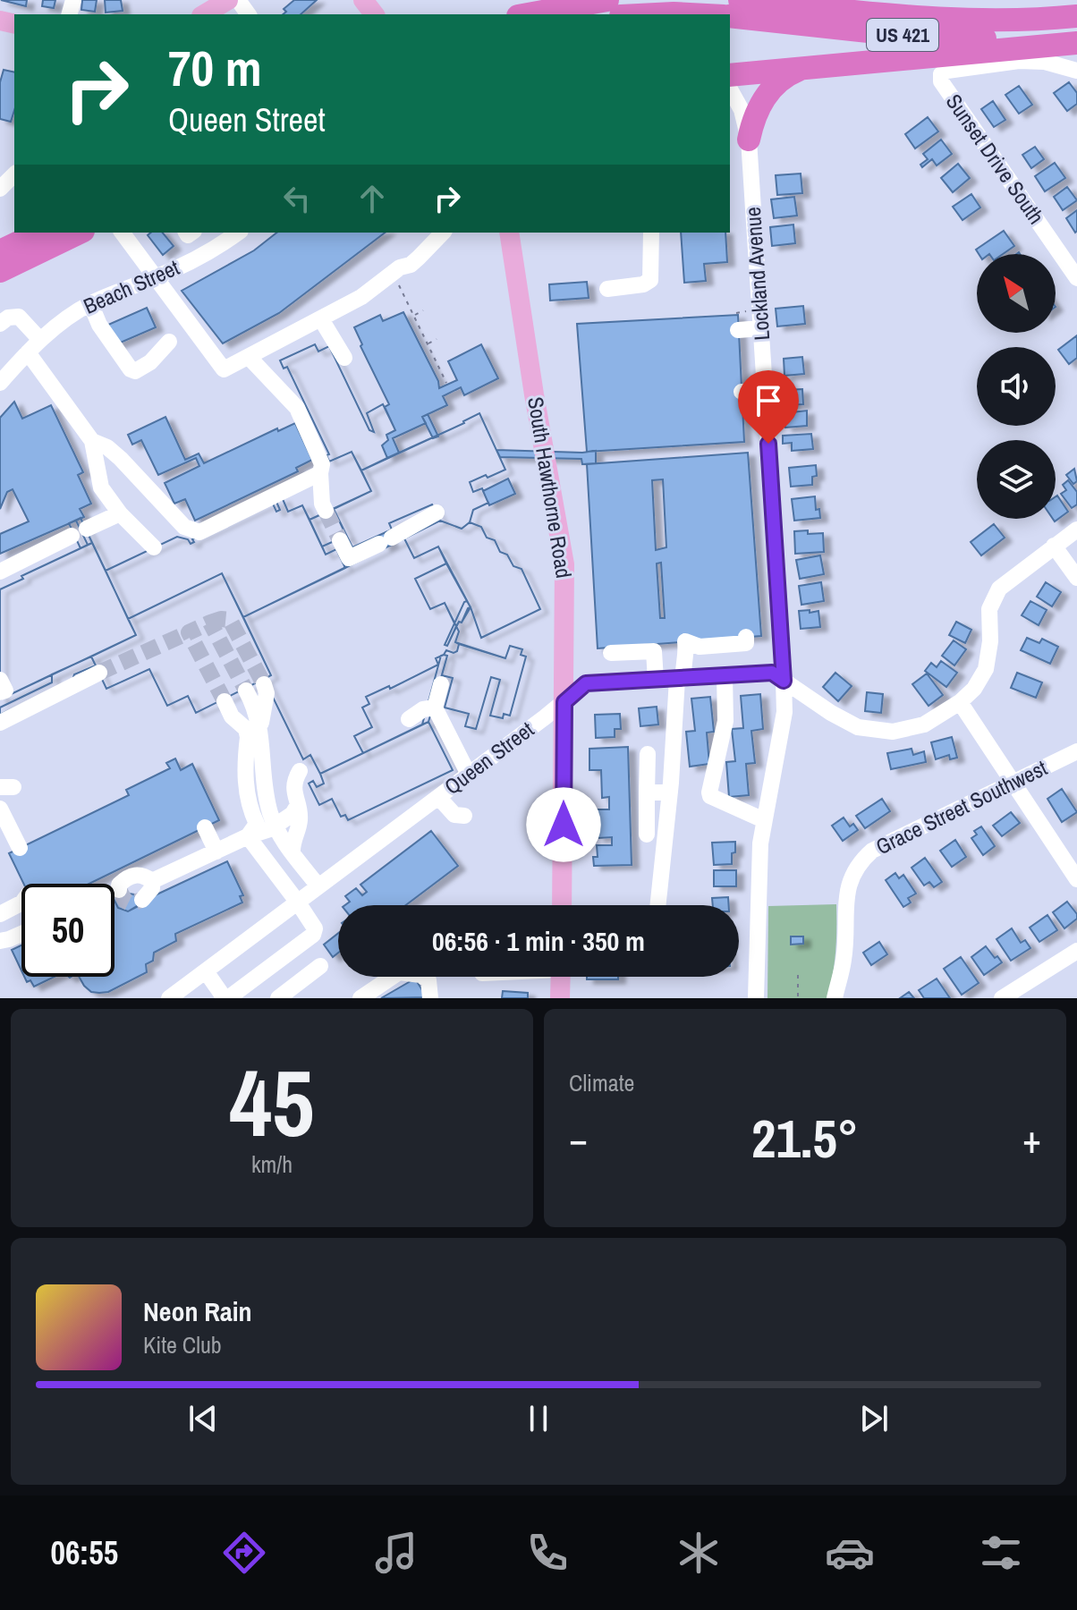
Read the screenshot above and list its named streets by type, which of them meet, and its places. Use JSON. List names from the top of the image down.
{
  "streets": {
    "highway": ["US 421"],
    "main road": ["South Hawthorne Road"],
    "street": [
      "Sunset Drive South",
      "Lockland Avenue",
      "Beach Street",
      "Queen Street",
      "Grace Street Southwest"
    ]
  },
  "crossings": [
    ["Lockland Avenue", "Queen Street"],
    ["South Hawthorne Road", "Queen Street"]
  ],
  "north": "top left",
  "page": {
    "turn": ["70 m", "Queen Street"],
    "limit": "50",
    "trip": "06:56 · 1 min · 350 m",
    "tile": [
      ["45", "km/h"],
      "Climate"
    ],
    "heat": ["−", "21.5°", "+"],
    "song": ["Neon Rain", "Kite Club"],
    "tabs": "06:55"
  }
}
